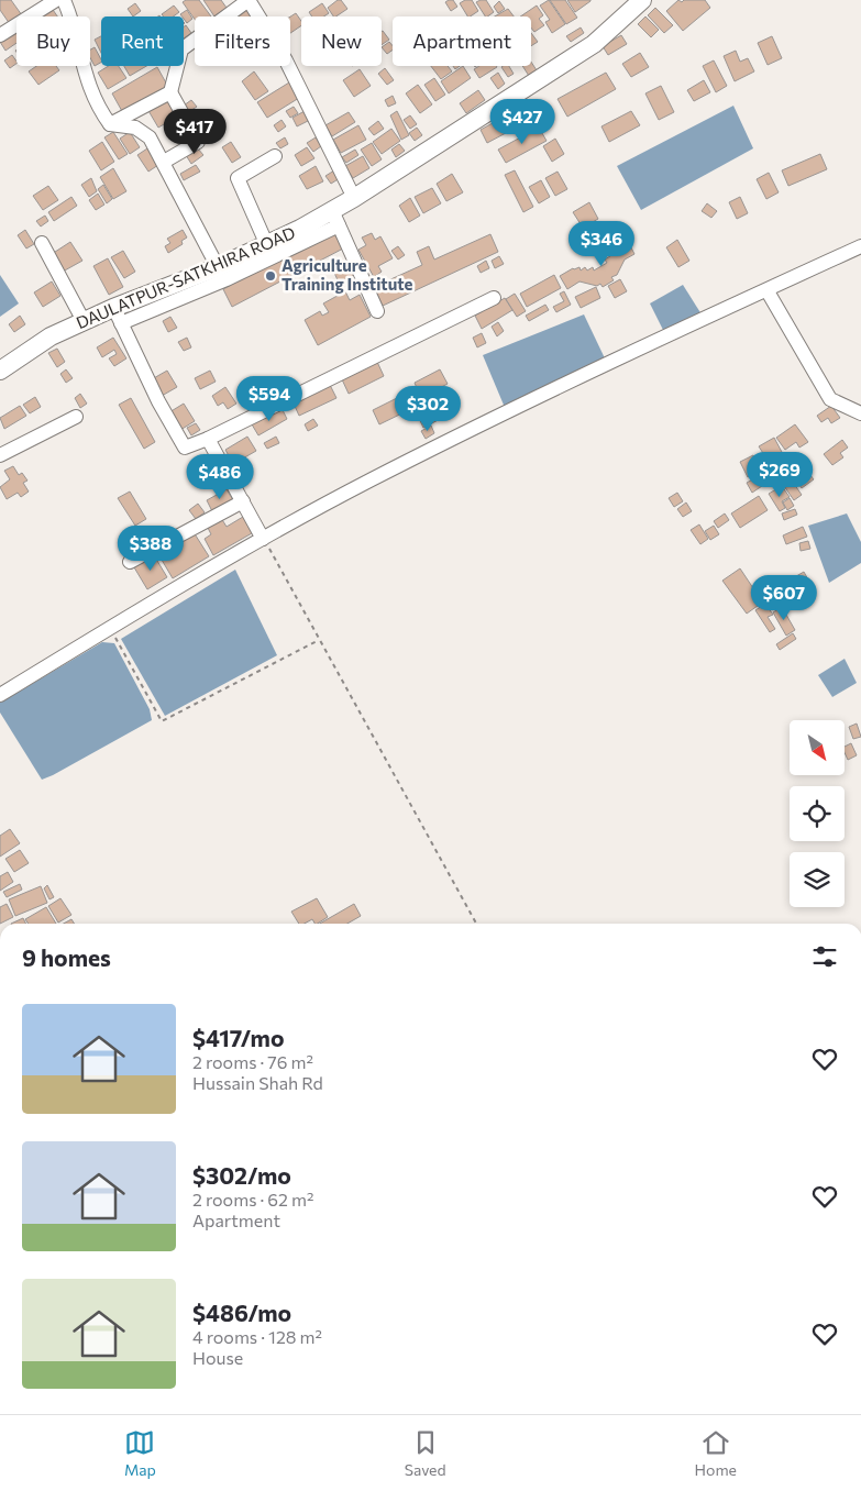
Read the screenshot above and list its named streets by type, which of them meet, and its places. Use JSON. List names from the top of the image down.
{
  "streets": {
    "main road": ["DAULATPUR-SATKHIRA ROAD"]
  },
  "places": ["Agriculture Training Institute"],
  "north": "bottom right",
  "page": {
    "chip": [
      "Buy",
      "Rent",
      "Filters",
      "New",
      "Apartment"
    ],
    "price": [
      "$427",
      "$417",
      "$346",
      "$594",
      "$302",
      "$269",
      "$486",
      "$388",
      "$607"
    ],
    "heading": "9 homes",
    "list": [
      {
        "name": "$417/mo",
        "note": "2 rooms · 76 m² · Hussain Shah Rd"
      },
      {
        "name": "$302/mo",
        "note": "2 rooms · 62 m² · Apartment"
      },
      {
        "name": "$486/mo",
        "note": "4 rooms · 128 m² · House"
      }
    ],
    "tabs": ["Map", "Saved", "Home"]
  }
}
